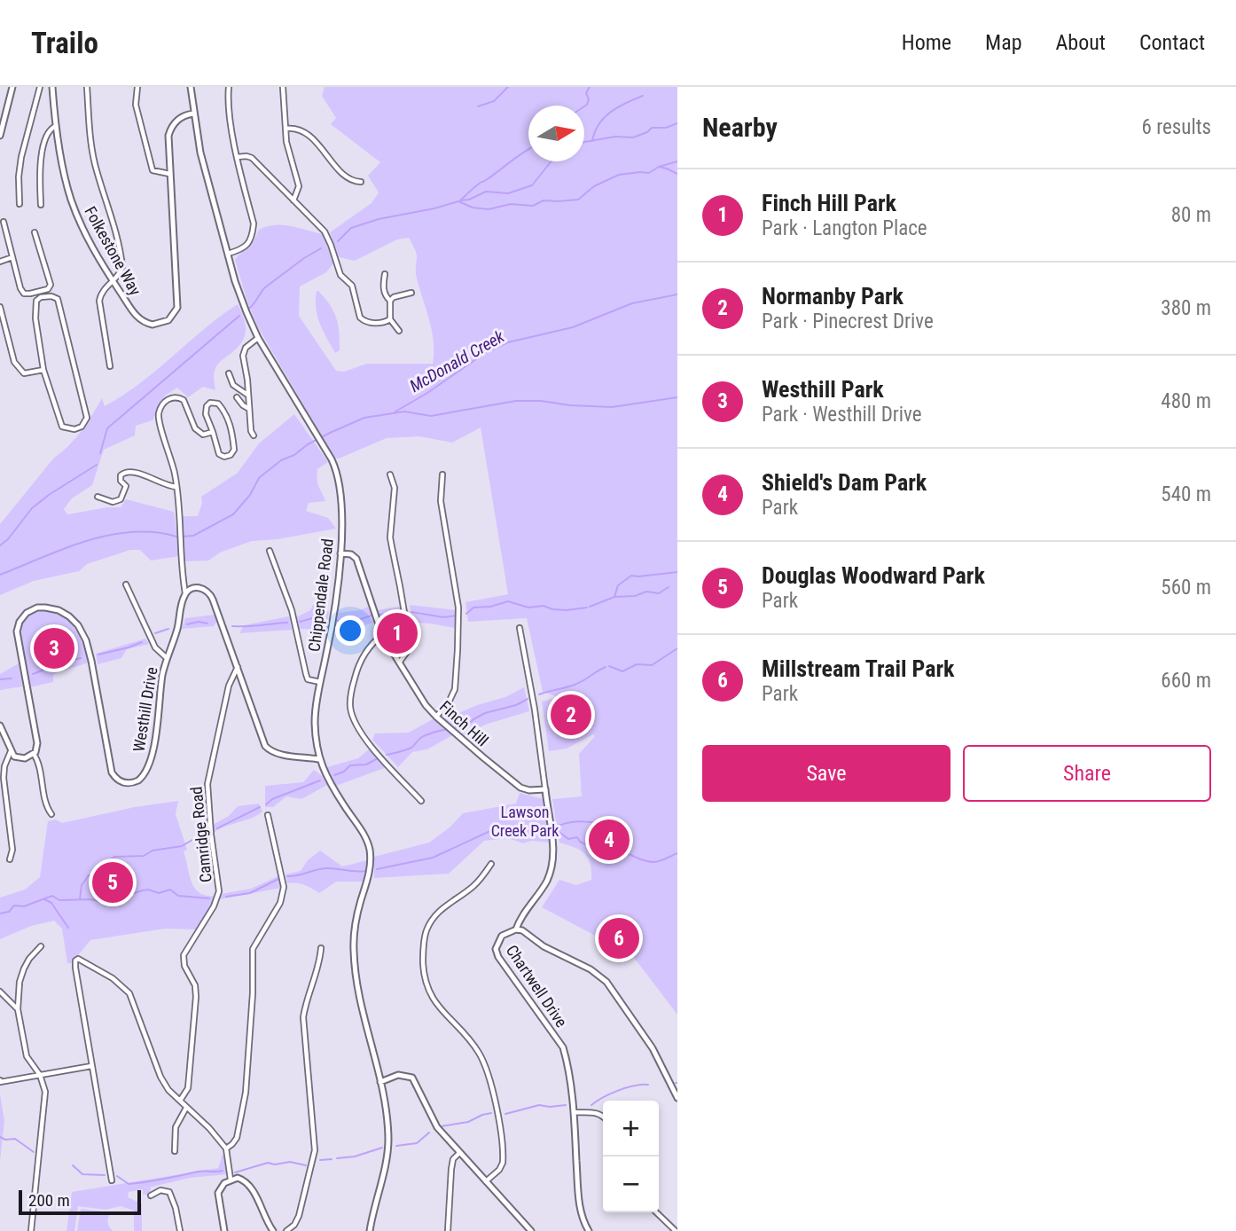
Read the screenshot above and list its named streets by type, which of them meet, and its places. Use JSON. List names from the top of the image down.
{
  "streets": {
    "street": [
      "Folkestone Way",
      "Chippendale Road",
      "Westhill Drive",
      "Finch Hill",
      "Camridge Road",
      "Chartwell Drive"
    ]
  },
  "crossings": [
    ["Folkestone Way", "Chippendale Road"],
    ["Chippendale Road", "Finch Hill"]
  ],
  "water": ["McDonald Creek"],
  "parks": ["Lawson Creek Park"],
  "scale_bar": "200 m",
  "north": "right",
  "page": {
    "header": "Trailo",
    "nav": [
      "Home",
      "Map",
      "About",
      "Contact"
    ],
    "heading": ["Nearby", "6 results"],
    "list": [
      {
        "mark": "1",
        "name": "Finch Hill Park",
        "note": "Park · Langton Place",
        "value": "80 m"
      },
      {
        "mark": "2",
        "name": "Normanby Park",
        "note": "Park · Pinecrest Drive",
        "value": "380 m"
      },
      {
        "mark": "3",
        "name": "Westhill Park",
        "note": "Park · Westhill Drive",
        "value": "480 m"
      },
      {
        "mark": "4",
        "name": "Shield's Dam Park",
        "note": "Park",
        "value": "540 m"
      },
      {
        "mark": "5",
        "name": "Douglas Woodward Park",
        "note": "Park",
        "value": "560 m"
      },
      {
        "mark": "6",
        "name": "Millstream Trail Park",
        "note": "Park",
        "value": "660 m"
      }
    ],
    "pins": [
      "1",
      "3",
      "2",
      "4",
      "5",
      "6"
    ],
    "buttons": ["Save", "Share"],
    "map_buttons": ["+", "−"],
    "scale": "200 m"
  }
}
